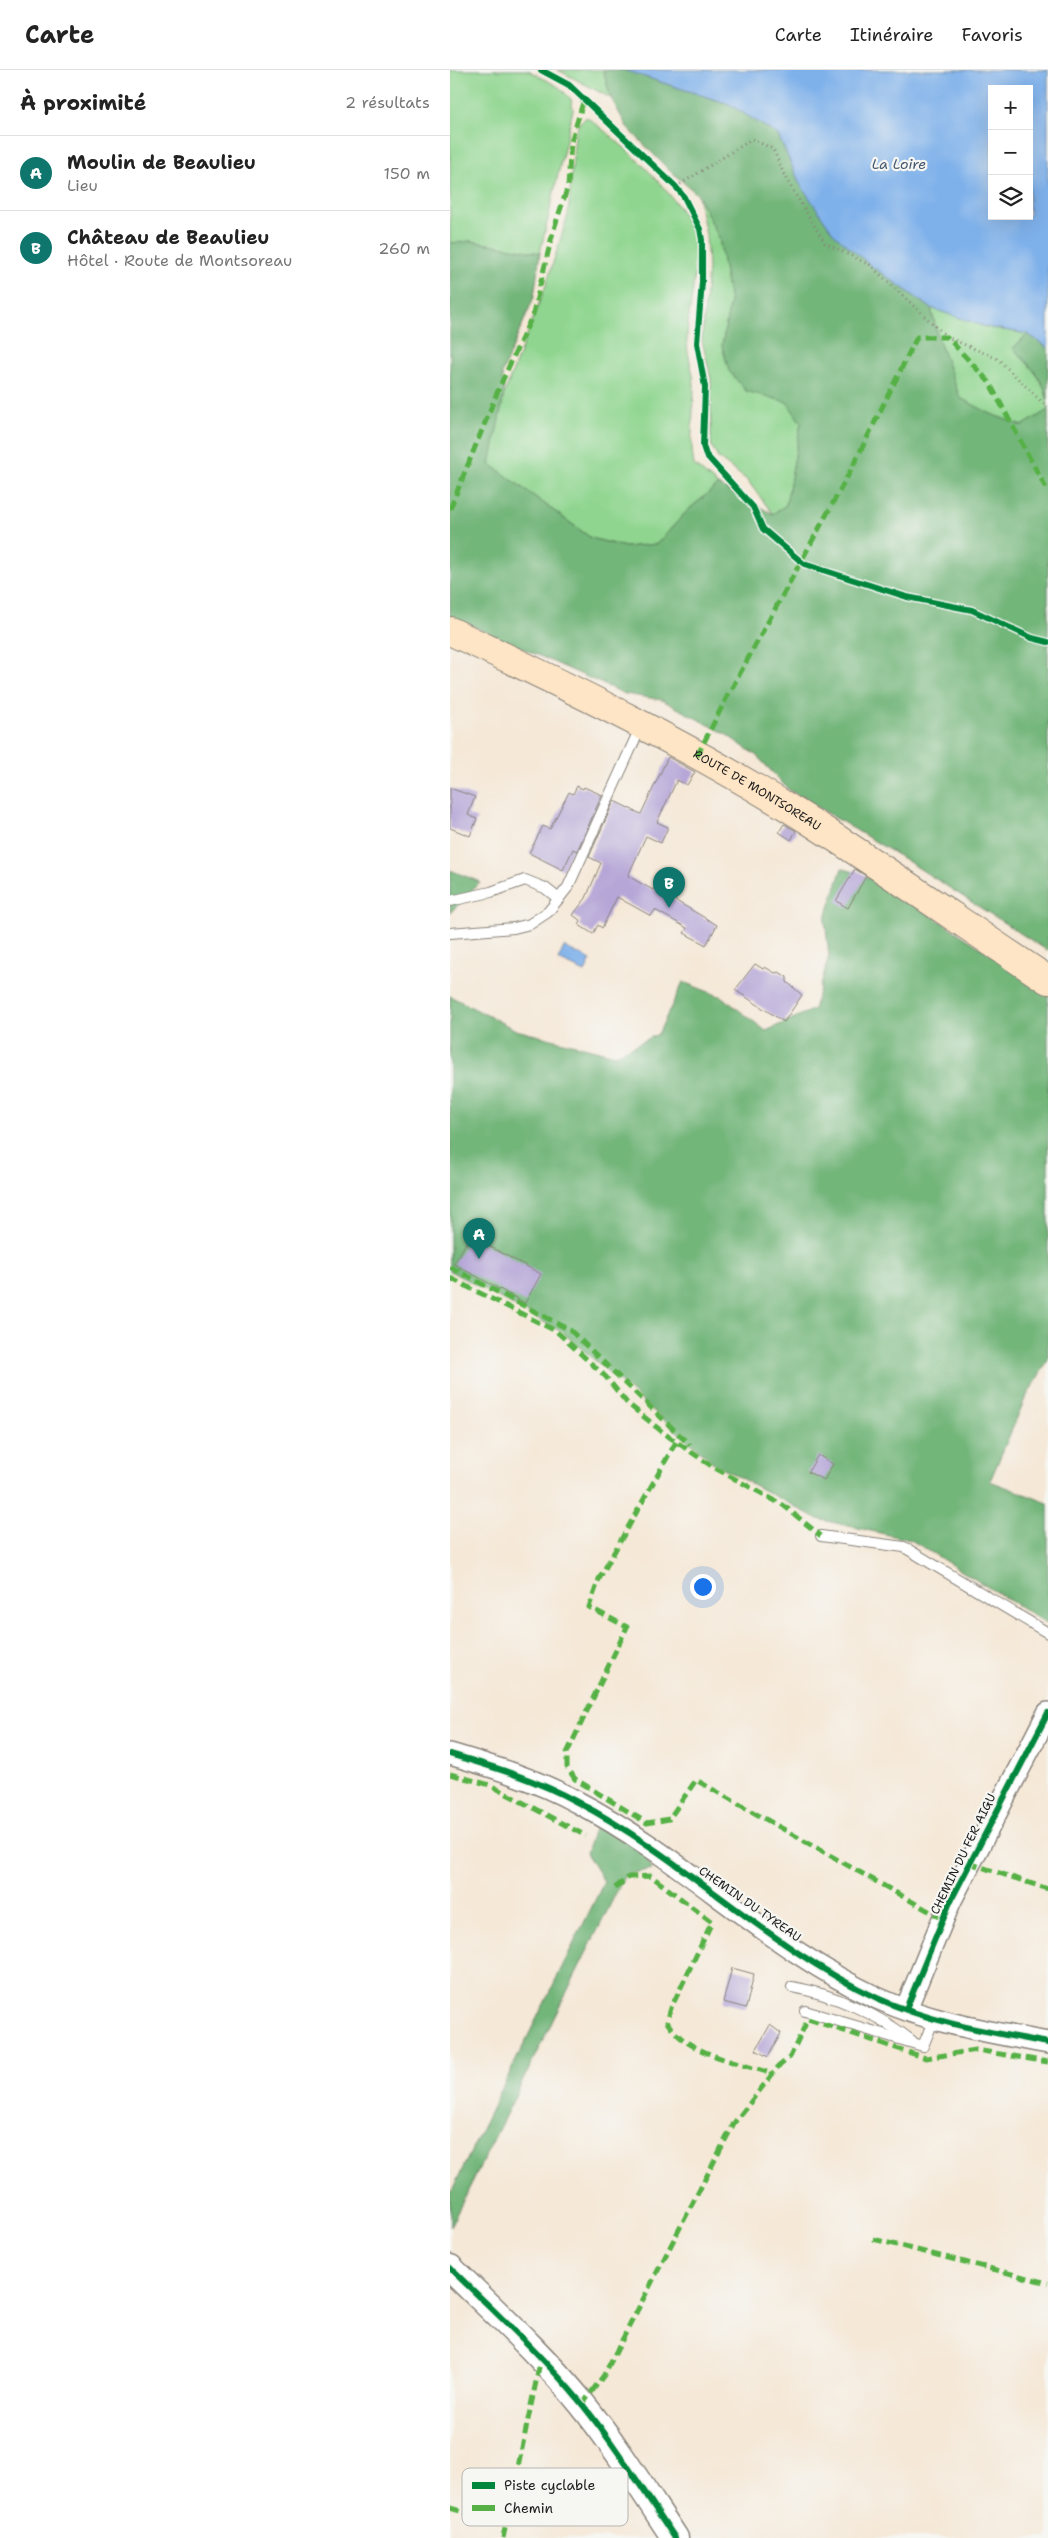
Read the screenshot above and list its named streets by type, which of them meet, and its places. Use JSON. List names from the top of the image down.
{
  "streets": {
    "main road": ["ROUTE DE MONTSOREAU"],
    "street": ["CHEMIN DU FER AIGU", "CHEMIN DU TYREAU"]
  },
  "crossings": [
    ["CHEMIN DU FER AIGU", "CHEMIN DU TYREAU"]
  ],
  "water": ["La Loire"],
  "legend": ["Piste cyclable", "Chemin"],
  "page": {
    "header": "Carte",
    "nav": ["Carte", "Itinéraire", "Favoris"],
    "heading": ["À proximité", "2 résultats"],
    "map_buttons": ["+", "−"],
    "list": [
      {
        "mark": "A",
        "name": "Moulin de Beaulieu",
        "note": "Lieu",
        "value": "150 m"
      },
      {
        "mark": "B",
        "name": "Château de Beaulieu",
        "note": "Hôtel · Route de Montsoreau",
        "value": "260 m"
      }
    ],
    "pins": ["B", "A"]
  }
}
